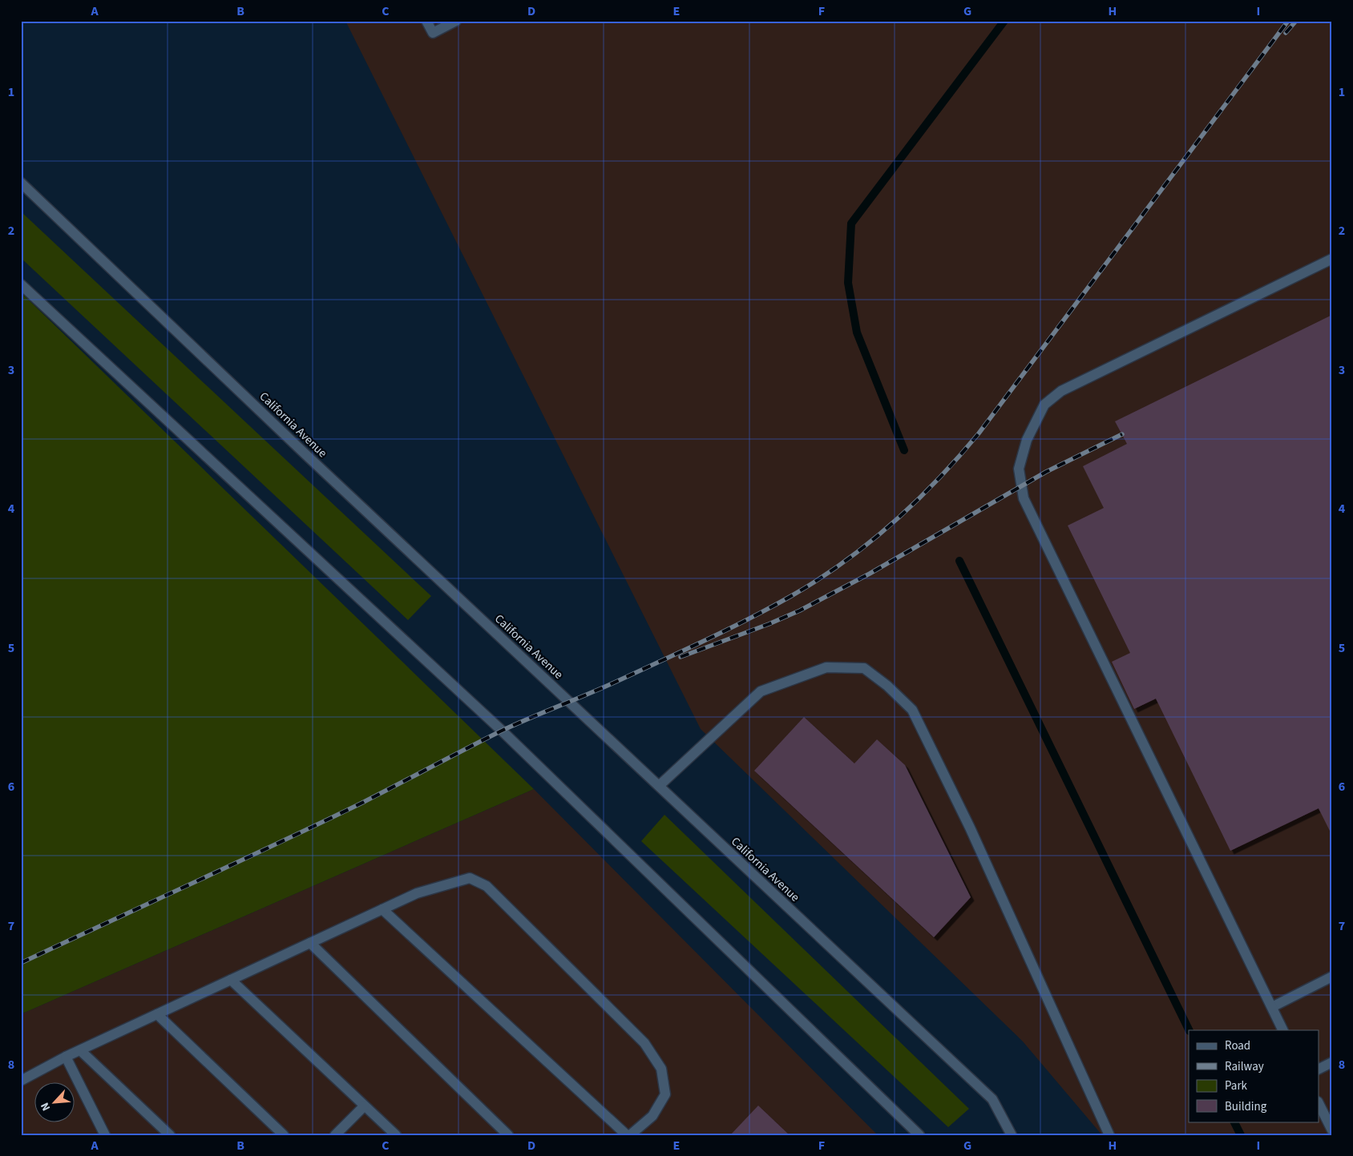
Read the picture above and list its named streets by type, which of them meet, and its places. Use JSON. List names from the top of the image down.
{
  "streets": {
    "main road": ["California Avenue"]
  },
  "legend": [
    "Road",
    "Railway",
    "Park",
    "Building"
  ],
  "north": "bottom left",
  "grid": {
    "columns": [
      "A",
      "B",
      "C",
      "D",
      "E",
      "F",
      "G",
      "H",
      "I"
    ],
    "rows": [
      "1",
      "2",
      "3",
      "4",
      "5",
      "6",
      "7",
      "8"
    ]
  }
}
